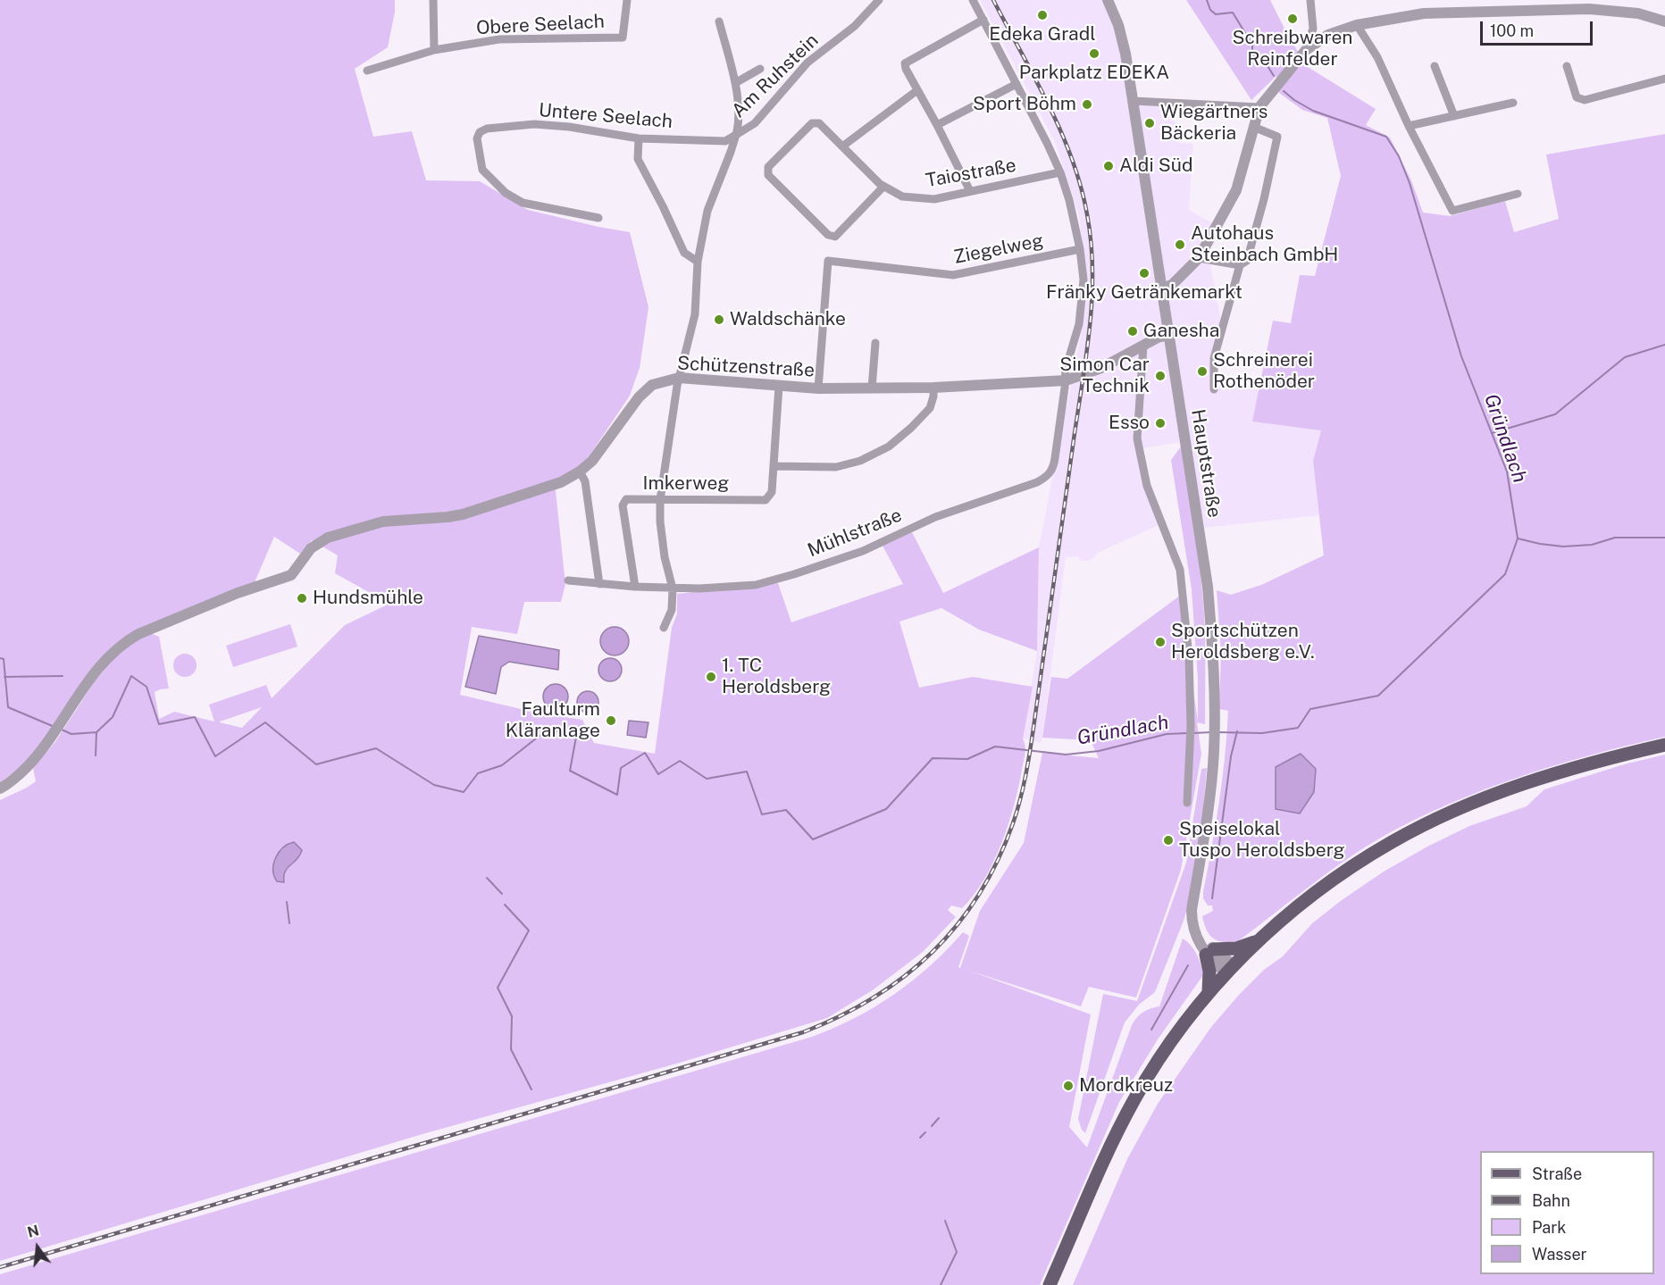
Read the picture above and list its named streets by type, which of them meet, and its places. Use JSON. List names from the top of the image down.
{
  "streets": {
    "street": [
      "Obere Seelach",
      "Am Ruhstein",
      "Untere Seelach",
      "Taiostraße",
      "Ziegelweg",
      "Schützenstraße",
      "Hauptstraße",
      "Imkerweg",
      "Mühlstraße"
    ]
  },
  "crossings": [
    ["Am Ruhstein", "Untere Seelach"],
    ["Am Ruhstein", "Schützenstraße"],
    ["Am Ruhstein", "Imkerweg"],
    ["Am Ruhstein", "Mühlstraße"],
    ["Taiostraße", "Mühlstraße"],
    ["Ziegelweg", "Schützenstraße"],
    ["Ziegelweg", "Mühlstraße"],
    ["Schützenstraße", "Hauptstraße"],
    ["Schützenstraße", "Imkerweg"],
    ["Schützenstraße", "Mühlstraße"],
    ["Imkerweg", "Mühlstraße"]
  ],
  "water": ["Gründlach"],
  "places": [
    "Edeka Gradl",
    "Schreibwaren Reinfelder",
    "Parkplatz EDEKA",
    "Sport Böhm",
    "Wiegärtners Bäckeria",
    "Aldi Süd",
    "Autohaus Steinbach GmbH",
    "Fränky Getränkemarkt",
    "Waldschänke",
    "Ganesha",
    "Schreinerei Rothenöder",
    "Simon Car Technik",
    "Esso",
    "Hundsmühle",
    "Sportschützen Heroldsberg e.V.",
    "1. TC Heroldsberg",
    "Faulturm Kläranlage",
    "Speiselokal Tuspo Heroldsberg",
    "Mordkreuz"
  ],
  "legend": [
    "Straße",
    "Bahn",
    "Park",
    "Wasser"
  ],
  "scale_bar": "100 m",
  "north": "top"
}
